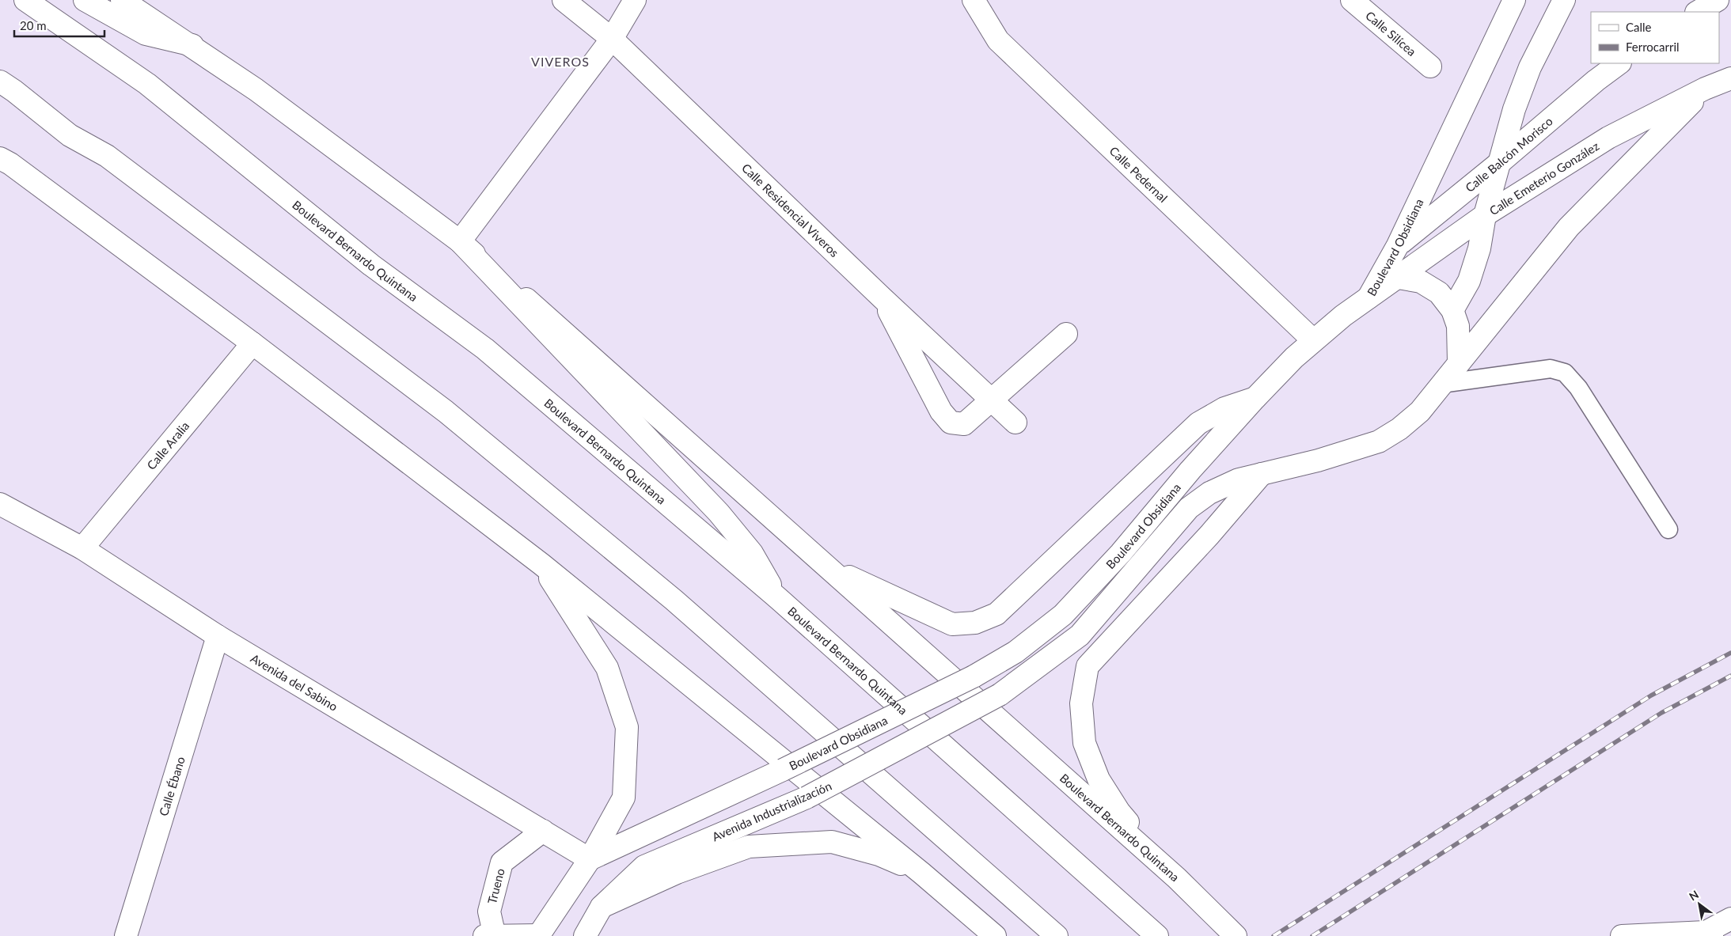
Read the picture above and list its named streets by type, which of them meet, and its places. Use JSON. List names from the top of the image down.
{
  "streets": {
    "main road": [
      "Calle Silícea",
      "Calle Balcón Morisco",
      "Calle Pedernal",
      "Calle Emeterio González",
      "Calle Residencial Viveros",
      "Boulevard Obsidiana",
      "Boulevard Bernardo Quintana",
      "Calle Aralia",
      "Avenida del Sabino",
      "Calle Ébano",
      "Avenida Industrialización",
      "Trueno"
    ]
  },
  "crossings": [
    ["Calle Balcón Morisco", "Boulevard Obsidiana"],
    ["Calle Pedernal", "Boulevard Obsidiana"],
    ["Calle Emeterio González", "Boulevard Obsidiana"],
    ["Boulevard Obsidiana", "Avenida del Sabino"],
    ["Boulevard Obsidiana", "Avenida Industrialización"],
    ["Calle Aralia", "Avenida del Sabino"],
    ["Avenida del Sabino", "Calle Ébano"],
    ["Avenida del Sabino", "Trueno"]
  ],
  "districts": ["VIVEROS"],
  "legend": ["Calle", "Ferrocarril"],
  "scale_bar": "20 m",
  "north": "top left"
}
